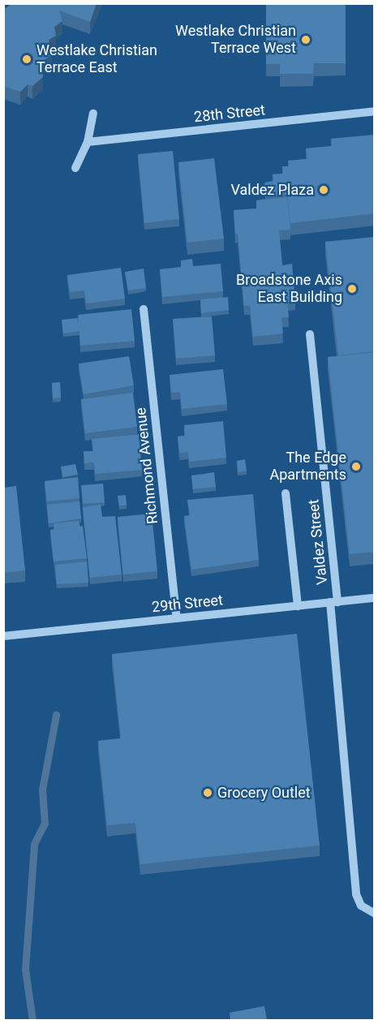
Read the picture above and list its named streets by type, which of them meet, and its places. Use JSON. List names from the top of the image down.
{
  "streets": {
    "street": [
      "28th Street",
      "Richmond Avenue",
      "Valdez Street",
      "29th Street"
    ]
  },
  "crossings": [
    ["Richmond Avenue", "29th Street"],
    ["Valdez Street", "29th Street"]
  ],
  "places": [
    "Westlake Christian Terrace West",
    "Westlake Christian Terrace East",
    "Valdez Plaza",
    "Broadstone Axis East Building",
    "The Edge Apartments",
    "Grocery Outlet"
  ]
}
